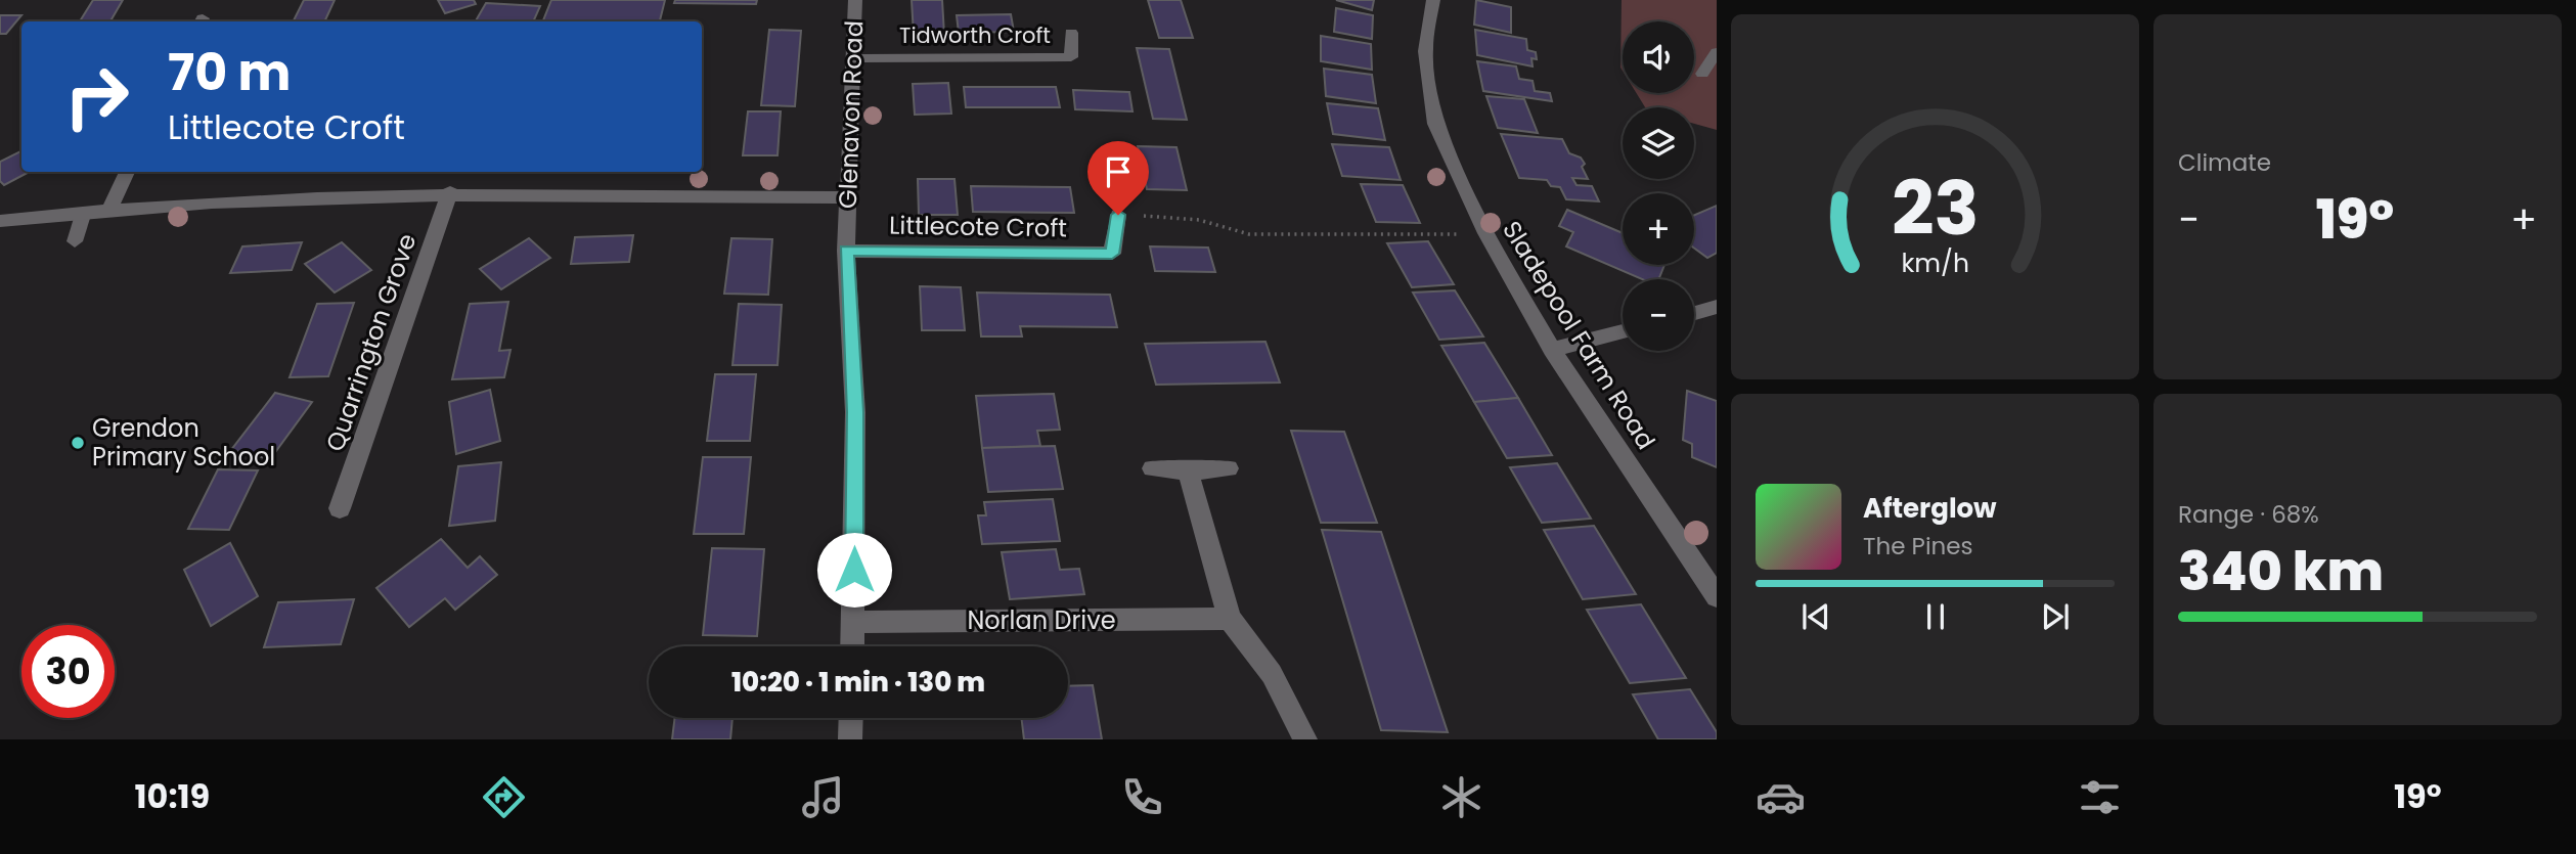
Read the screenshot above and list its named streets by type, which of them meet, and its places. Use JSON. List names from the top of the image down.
{
  "streets": {
    "street": [
      "Tidworth Croft",
      "Glenavon Road",
      "Littlecote Croft",
      "Sladepool Farm Road",
      "Quarrington Grove",
      "Norlan Drive"
    ]
  },
  "crossings": [
    ["Tidworth Croft", "Glenavon Road"],
    ["Glenavon Road", "Littlecote Croft"],
    ["Glenavon Road", "Norlan Drive"]
  ],
  "places": ["Grendon Primary School"],
  "page": {
    "tile": [
      "Climate",
      ["Range · 68%", "340 km"]
    ],
    "map_buttons": ["+", "−"],
    "turn": ["70 m", "Littlecote Croft"],
    "heat": ["−", "19°", "+"],
    "song": ["Afterglow", "The Pines"],
    "limit": "30",
    "trip": "10:20 · 1 min · 130 m",
    "tabs": ["10:19", "19°"],
    "gauge": ["23", "km/h"]
  }
}
